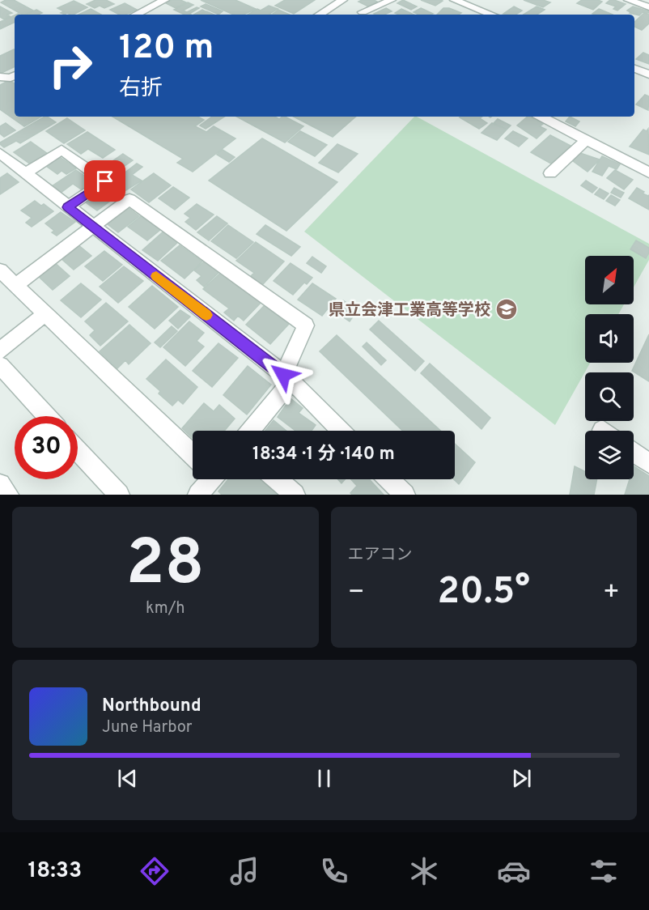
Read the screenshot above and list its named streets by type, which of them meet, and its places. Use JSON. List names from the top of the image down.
{
  "places": {
    "school or university": ["県立会津工業高等学校"]
  },
  "north": "top right",
  "page": {
    "turn": ["120 m", "右折"],
    "limit": "30",
    "trip": "18:34 · 1 分 · 140 m",
    "tile": [
      ["28", "km/h"],
      "エアコン"
    ],
    "heat": ["−", "20.5°", "+"],
    "song": ["Northbound", "June Harbor"],
    "tabs": "18:33"
  }
}
